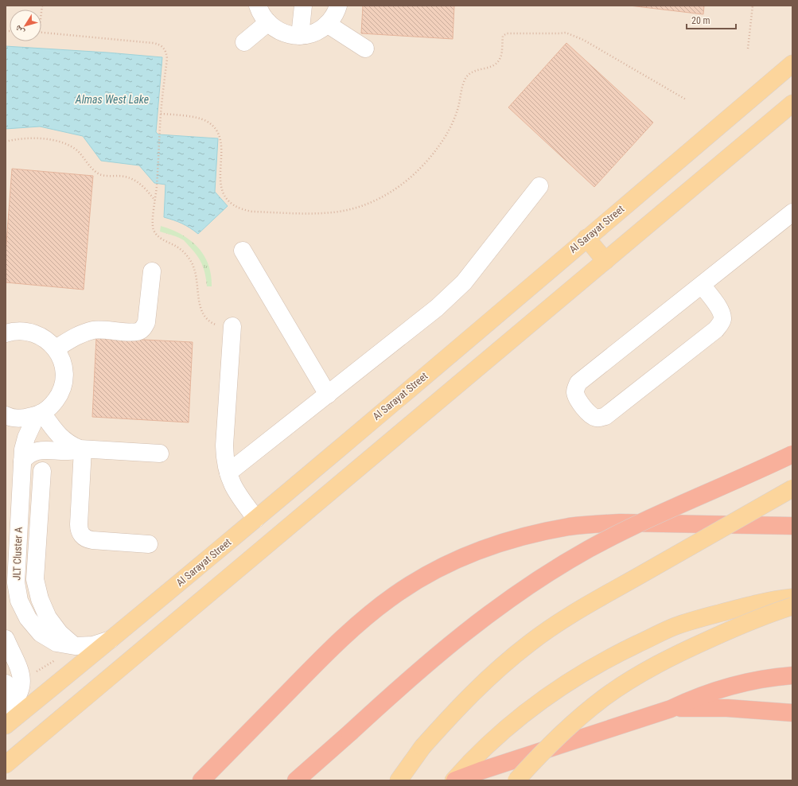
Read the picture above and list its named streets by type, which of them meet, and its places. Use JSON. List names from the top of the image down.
{
  "streets": {
    "main road": ["Al Sarayat Street"],
    "lane": ["JLT Cluster A"]
  },
  "crossings": [
    ["Al Sarayat Street", "JLT Cluster A"]
  ],
  "water": ["Almas West Lake"],
  "scale_bar": "20 m",
  "north": "bottom left"
}
